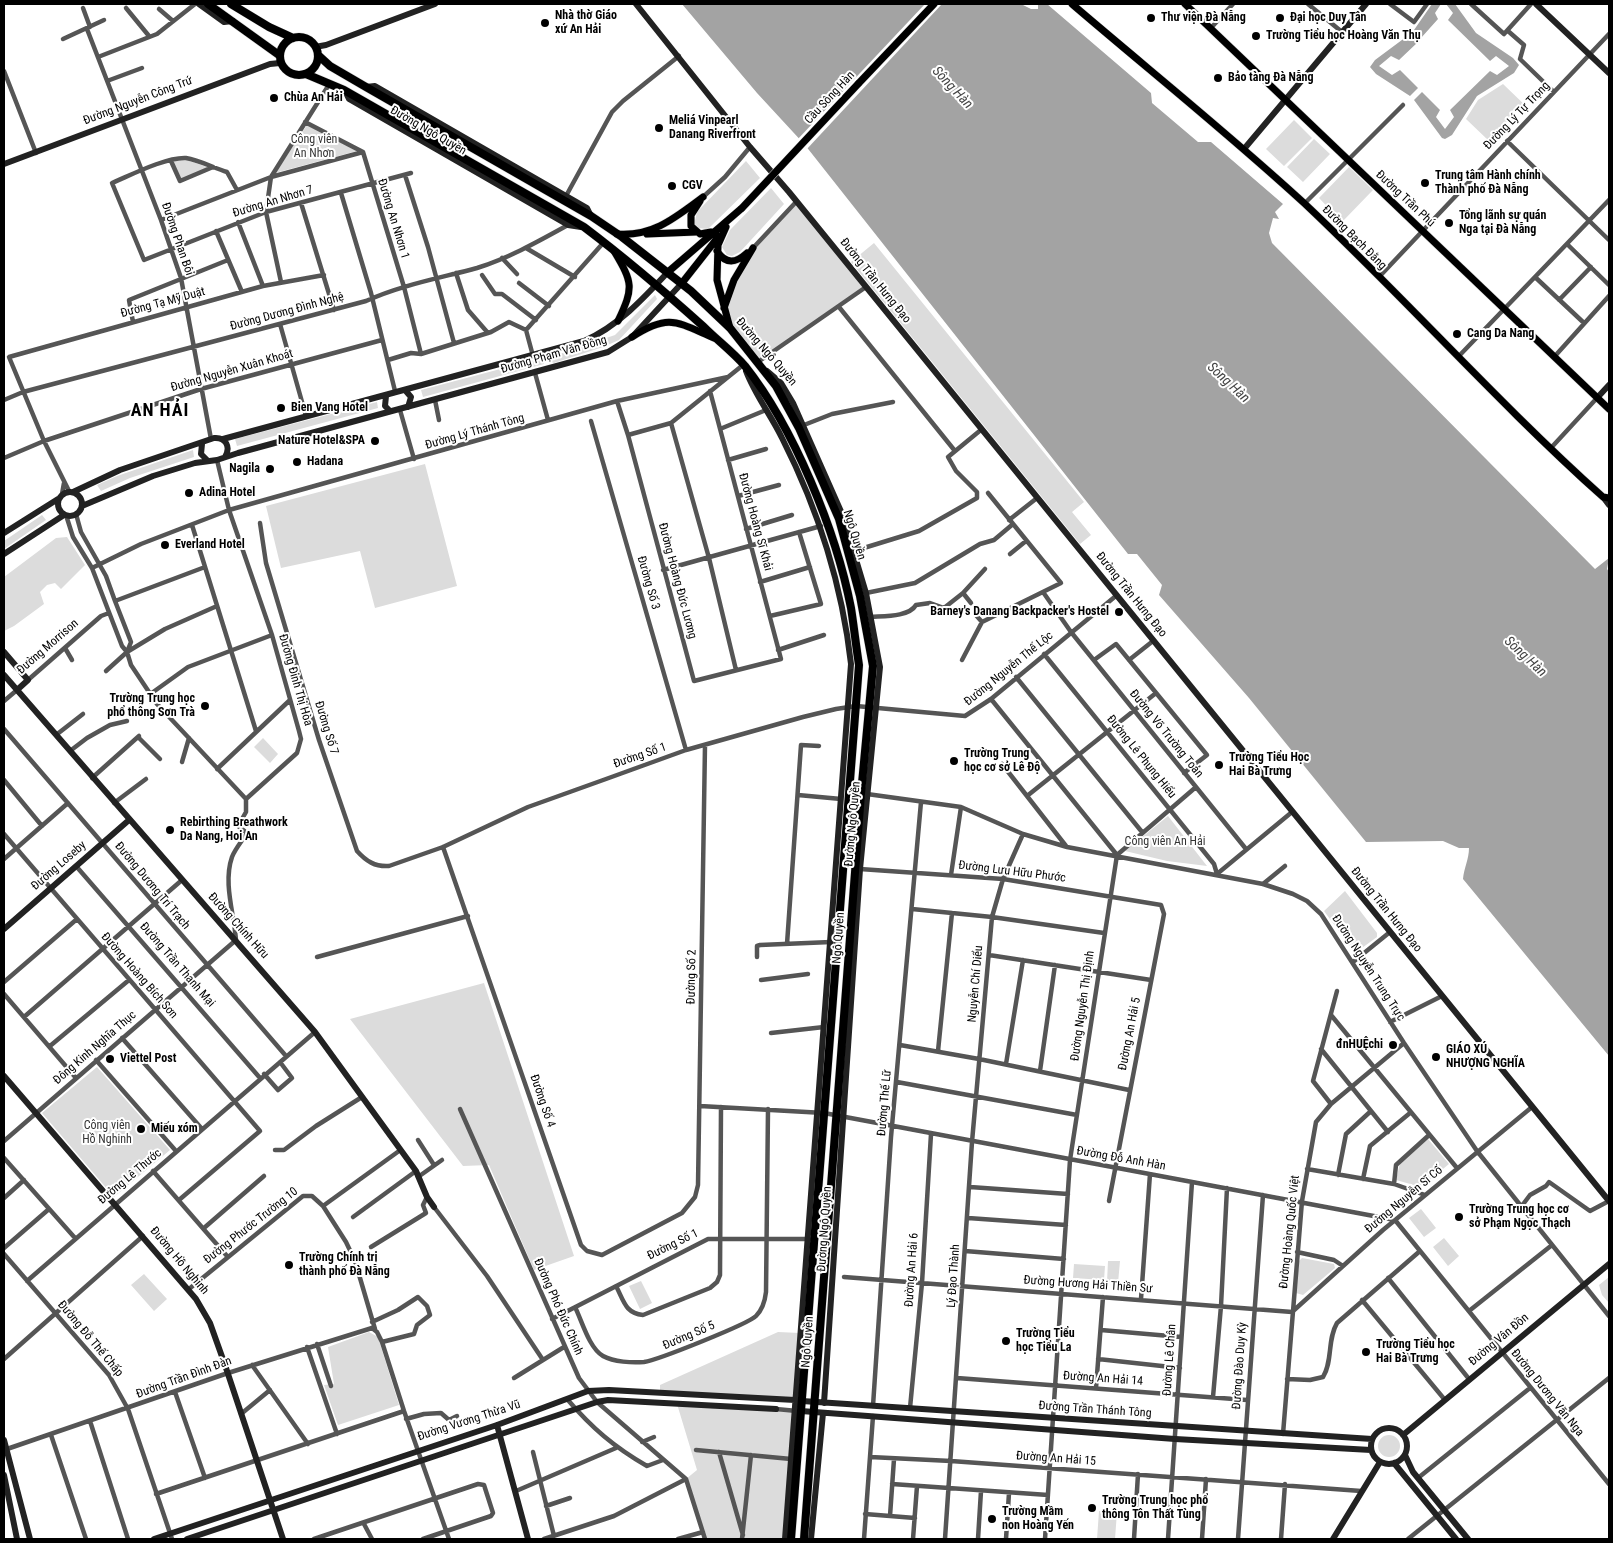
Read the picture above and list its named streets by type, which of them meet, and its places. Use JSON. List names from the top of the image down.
{
  "streets": {
    "highway": ["Đường Ngô Quyền", "Ngô Quyền"],
    "main road": ["Cầu Sông Hàn", "Đường Trần Phú", "Đường Bạch Đằng"],
    "street": [
      "Đường Nguyễn Công Trứ",
      "Đường Lý Tự Trọng",
      "Đường An Nhơn 7",
      "Đường An Nhơn 1",
      "Đường Phan Bôi",
      "Đường Trần Hưng Đạo",
      "Đường Tạ Mỹ Duật",
      "Đường Dương Đình Nghệ",
      "Đường Phạm Văn Đồng",
      "Đường Nguyễn Xuân Khoát",
      "Đường Lý Thánh Tông",
      "Đường Hoàng Sĩ Khải",
      "Đường Hoàng Đức Lương",
      "Đường Số 3",
      "Đường Morrison",
      "Đường Nguyễn Thế Lộc",
      "Đường Đinh Thị Hòa",
      "Đường Số 7",
      "Đường Võ Trường Toản",
      "Đường Số 1",
      "Đường Lê Phụng Hiếu",
      "Đường Loseby",
      "Đường Lưu Hữu Phước",
      "Đường Dương Trí Trạch",
      "Đường Chính Hữu",
      "Đường Trần Thanh Mại",
      "Đường Nguyễn Trung Trực",
      "Đường Hoàng Bích Sơn",
      "Đường Số 2",
      "Nguyễn Chí Diểu",
      "Đường Nguyễn Thị Định",
      "Đường An Hải 5",
      "Đông Kinh Nghĩa Thục",
      "Đường Số 4",
      "Đường Thế Lữ",
      "Đường Đỗ Anh Hàn",
      "Đường Lê Thước",
      "Đường Nguyễn Sĩ Cố",
      "Đường Phước Trường 10",
      "Đường Hoàng Quốc Việt",
      "Đường Hồ Nghinh",
      "Đường An Hải 6",
      "Lý Đạo Thành",
      "Đường Hương Hải Thiền Sư",
      "Đường Phó Đức Chính",
      "Đường Số 5",
      "Đường Đỗ Thế Chấp",
      "Đường Vân Đồn",
      "Đường Lê Chân",
      "Đường Đào Duy Kỳ",
      "Đường Trần Đình Đàn",
      "Đường An Hải 14",
      "Đường Dương Văn Nga",
      "Đường Trần Thánh Tông",
      "Đường Vương Thừa Vũ",
      "Đường An Hải 15"
    ]
  },
  "crossings": [
    ["Cầu Sông Hàn", "Đường Ngô Quyền"],
    ["Cầu Sông Hàn", "Đường Phạm Văn Đồng"],
    ["Đường Nguyễn Công Trứ", "Đường Ngô Quyền"],
    ["Đường Nguyễn Công Trứ", "Đường Phan Bôi"],
    ["Đường Lý Tự Trọng", "Đường Trần Phú"],
    ["Đường Lý Tự Trọng", "Đường Bạch Đằng"],
    ["Đường Ngô Quyền", "Đường Dương Đình Nghệ"],
    ["Đường Ngô Quyền", "Đường Phạm Văn Đồng"],
    ["Đường Ngô Quyền", "Ngô Quyền"],
    ["Đường Ngô Quyền", "Đường Nguyễn Thế Lộc"],
    ["Đường Ngô Quyền", "Đường Số 1"],
    ["Đường Ngô Quyền", "Đường Lưu Hữu Phước"],
    ["Đường Ngô Quyền", "Đường Nguyễn Trung Trực"],
    ["Đường Ngô Quyền", "Đường Đỗ Anh Hàn"],
    ["Đường Ngô Quyền", "Đường Trần Thánh Tông"],
    ["Đường An Nhơn 7", "Đường An Nhơn 1"],
    ["Đường An Nhơn 7", "Đường Phan Bôi"],
    ["Đường An Nhơn 7", "Đường Dương Đình Nghệ"],
    ["Đường An Nhơn 1", "Đường Dương Đình Nghệ"],
    ["Đường Phan Bôi", "Đường Tạ Mỹ Duật"],
    ["Đường Phan Bôi", "Đường Dương Đình Nghệ"],
    ["Đường Phan Bôi", "Đường Nguyễn Xuân Khoát"],
    ["Đường Phan Bôi", "Đường Đinh Thị Hòa"],
    ["Đường Trần Hưng Đạo", "Đường Nguyễn Thế Lộc"],
    ["Đường Trần Hưng Đạo", "Đường Nguyễn Sĩ Cố"],
    ["Đường Tạ Mỹ Duật", "Đường Dương Đình Nghệ"],
    ["Đường Lý Thánh Tông", "Đường Hoàng Đức Lương"],
    ["Đường Lý Thánh Tông", "Đường Đinh Thị Hòa"],
    ["Đường Hoàng Sĩ Khải", "Đường Hoàng Đức Lương"],
    ["Ngô Quyền", "Đường Nguyễn Thế Lộc"],
    ["Ngô Quyền", "Đường Số 1"],
    ["Ngô Quyền", "Đường Đỗ Anh Hàn"],
    ["Ngô Quyền", "Đường Trần Thánh Tông"],
    ["Ngô Quyền", "Đường Vương Thừa Vũ"],
    ["Đường Số 3", "Đường Số 1"],
    ["Đường Morrison", "Đường Chính Hữu"],
    ["Đường Nguyễn Thế Lộc", "Đường Võ Trường Toản"],
    ["Đường Nguyễn Thế Lộc", "Đường Số 1"],
    ["Đường Nguyễn Thế Lộc", "Đường Lê Phụng Hiếu"],
    ["Đường Số 7", "Đường Số 1"],
    ["Đường Số 7", "Đường Số 4"],
    ["Đường Số 1", "Đường Số 2"],
    ["Đường Số 1", "Đường Số 4"],
    ["Đường Số 1", "Đường Phó Đức Chính"],
    ["Đường Số 1", "Đường Số 5"],
    ["Đường Lê Phụng Hiếu", "Đường Nguyễn Trung Trực"],
    ["Đường Loseby", "Đường Dương Trí Trạch"],
    ["Đường Loseby", "Đường Chính Hữu"],
    ["Đường Loseby", "Đường Trần Thanh Mại"],
    ["Đường Loseby", "Đường Hoàng Bích Sơn"],
    ["Đường Lưu Hữu Phước", "Nguyễn Chí Diểu"],
    ["Đường Lưu Hữu Phước", "Đường Nguyễn Thị Định"],
    ["Đường Lưu Hữu Phước", "Đường An Hải 5"],
    ["Đường Lưu Hữu Phước", "Đường Thế Lữ"],
    ["Đường Dương Trí Trạch", "Đông Kinh Nghĩa Thục"],
    ["Đường Dương Trí Trạch", "Đường Lê Thước"],
    ["Đường Chính Hữu", "Đông Kinh Nghĩa Thục"],
    ["Đường Chính Hữu", "Đường Lê Thước"],
    ["Đường Trần Thanh Mại", "Đông Kinh Nghĩa Thục"],
    ["Đường Trần Thanh Mại", "Đường Lê Thước"],
    ["Đường Nguyễn Trung Trực", "Nguyễn Chí Diểu"],
    ["Đường Nguyễn Trung Trực", "Đường Nguyễn Thị Định"],
    ["Đường Nguyễn Trung Trực", "Đường Thế Lữ"],
    ["Đường Nguyễn Trung Trực", "Đường Nguyễn Sĩ Cố"],
    ["Đường Nguyễn Trung Trực", "Đường Hoàng Quốc Việt"],
    ["Đường Nguyễn Trung Trực", "Đường Vân Đồn"],
    ["Đường Hoàng Bích Sơn", "Đông Kinh Nghĩa Thục"],
    ["Đường Hoàng Bích Sơn", "Đường Lê Thước"],
    ["Đường Số 2", "Đường Số 4"],
    ["Đường Số 2", "Đường Đỗ Anh Hàn"],
    ["Nguyễn Chí Diểu", "Đường Đỗ Anh Hàn"],
    ["Nguyễn Chí Diểu", "Lý Đạo Thành"],
    ["Đường Nguyễn Thị Định", "Đường Đỗ Anh Hàn"],
    ["Đường Nguyễn Thị Định", "Đường Hương Hải Thiền Sư"],
    ["Đường Nguyễn Thị Định", "Đường An Hải 14"],
    ["Đường Nguyễn Thị Định", "Đường Trần Thánh Tông"],
    ["Đường Nguyễn Thị Định", "Đường An Hải 15"],
    ["Đường An Hải 5", "Đường Đỗ Anh Hàn"],
    ["Đông Kinh Nghĩa Thục", "Đường Hồ Nghinh"],
    ["Đường Thế Lữ", "Đường Đỗ Anh Hàn"],
    ["Đường Thế Lữ", "Đường Hương Hải Thiền Sư"],
    ["Đường Thế Lữ", "Đường Trần Thánh Tông"],
    ["Đường Đỗ Anh Hàn", "Đường Nguyễn Sĩ Cố"],
    ["Đường Đỗ Anh Hàn", "Đường Hoàng Quốc Việt"],
    ["Đường Đỗ Anh Hàn", "Đường An Hải 6"],
    ["Đường Đỗ Anh Hàn", "Lý Đạo Thành"],
    ["Đường Đỗ Anh Hàn", "Đường Lê Chân"],
    ["Đường Đỗ Anh Hàn", "Đường Đào Duy Kỳ"],
    ["Đường Đỗ Anh Hàn", "Đường Dương Văn Nga"],
    ["Đường Lê Thước", "Đường Hồ Nghinh"],
    ["Đường Lê Thước", "Đường Đỗ Thế Chấp"],
    ["Đường Nguyễn Sĩ Cố", "Đường Hoàng Quốc Việt"],
    ["Đường Nguyễn Sĩ Cố", "Đường Hương Hải Thiền Sư"],
    ["Đường Nguyễn Sĩ Cố", "Đường Dương Văn Nga"],
    ["Đường Phước Trường 10", "Đường Hồ Nghinh"],
    ["Đường Hoàng Quốc Việt", "Đường Hương Hải Thiền Sư"],
    ["Đường Hoàng Quốc Việt", "Đường Trần Thánh Tông"],
    ["Đường Hồ Nghinh", "Đường Trần Đình Đàn"],
    ["Đường Hồ Nghinh", "Đường Vương Thừa Vũ"],
    ["Đường An Hải 6", "Đường Hương Hải Thiền Sư"],
    ["Đường An Hải 6", "Đường Trần Thánh Tông"],
    ["Lý Đạo Thành", "Đường Hương Hải Thiền Sư"],
    ["Lý Đạo Thành", "Đường An Hải 14"],
    ["Lý Đạo Thành", "Đường Trần Thánh Tông"],
    ["Lý Đạo Thành", "Đường An Hải 15"],
    ["Đường Hương Hải Thiền Sư", "Đường Lê Chân"],
    ["Đường Hương Hải Thiền Sư", "Đường Đào Duy Kỳ"],
    ["Đường Phó Đức Chính", "Đường Vương Thừa Vũ"],
    ["Đường Đỗ Thế Chấp", "Đường Trần Đình Đàn"],
    ["Đường Đỗ Thế Chấp", "Đường Vương Thừa Vũ"],
    ["Đường Vân Đồn", "Đường Dương Văn Nga"],
    ["Đường Vân Đồn", "Đường Trần Thánh Tông"],
    ["Đường Lê Chân", "Đường An Hải 14"],
    ["Đường Lê Chân", "Đường Trần Thánh Tông"],
    ["Đường Lê Chân", "Đường An Hải 15"],
    ["Đường Đào Duy Kỳ", "Đường An Hải 14"],
    ["Đường Đào Duy Kỳ", "Đường Trần Thánh Tông"],
    ["Đường Đào Duy Kỳ", "Đường An Hải 15"],
    ["Đường Trần Thánh Tông", "Đường Vương Thừa Vũ"]
  ],
  "districts": ["AN HẢI"],
  "water": ["Sông Hàn"],
  "parks": ["Công viên An Nhơn", "Công viên An Hải", "Công viên Hồ Nghinh"],
  "places": [
    "Thư viện Đà Nẵng",
    "Đại học Duy Tân",
    "Nhà thờ Giáo xứ An Hải",
    "Trường Tiểu học Hoàng Văn Thụ",
    "Bảo tàng Đà Nẵng",
    "Chùa An Hải",
    "Meliá Vinpearl Danang Riverfront",
    "Trung tâm Hành chính Thành phố Đà Nẵng",
    "CGV",
    "Tổng lãnh sự quán Nga tại Đà Nẵng",
    "Cang Da Nang",
    "Bien Vang Hotel",
    "Nature Hotel&SPA",
    "Hadana",
    "Nagila",
    "Adina Hotel",
    "Everland Hotel",
    "Barney's Danang Backpacker's Hostel",
    "Trường Trung học phổ thông Sơn Trà",
    "Trường Trung học cơ sở Lê Độ",
    "Trường Tiểu Học Hai Bà Trưng",
    "Rebirthing Breathwork Da Nang, Hoi An",
    "đnHUỆchi",
    "GIÁO XÚ NHƯỢNG NGHĨA",
    "Viettel Post",
    "Miếu xóm",
    "Trường Trung học cơ sở Phạm Ngọc Thạch",
    "Trường Chính trị thành phố Đà Nẵng",
    "Trường Tiểu học Tiểu La",
    "Trường Tiểu học Hai Bà Trưng",
    "Trường Trung học phổ thông Tôn Thất Tùng",
    "Trường Mầm non Hoàng Yến"
  ]
}
